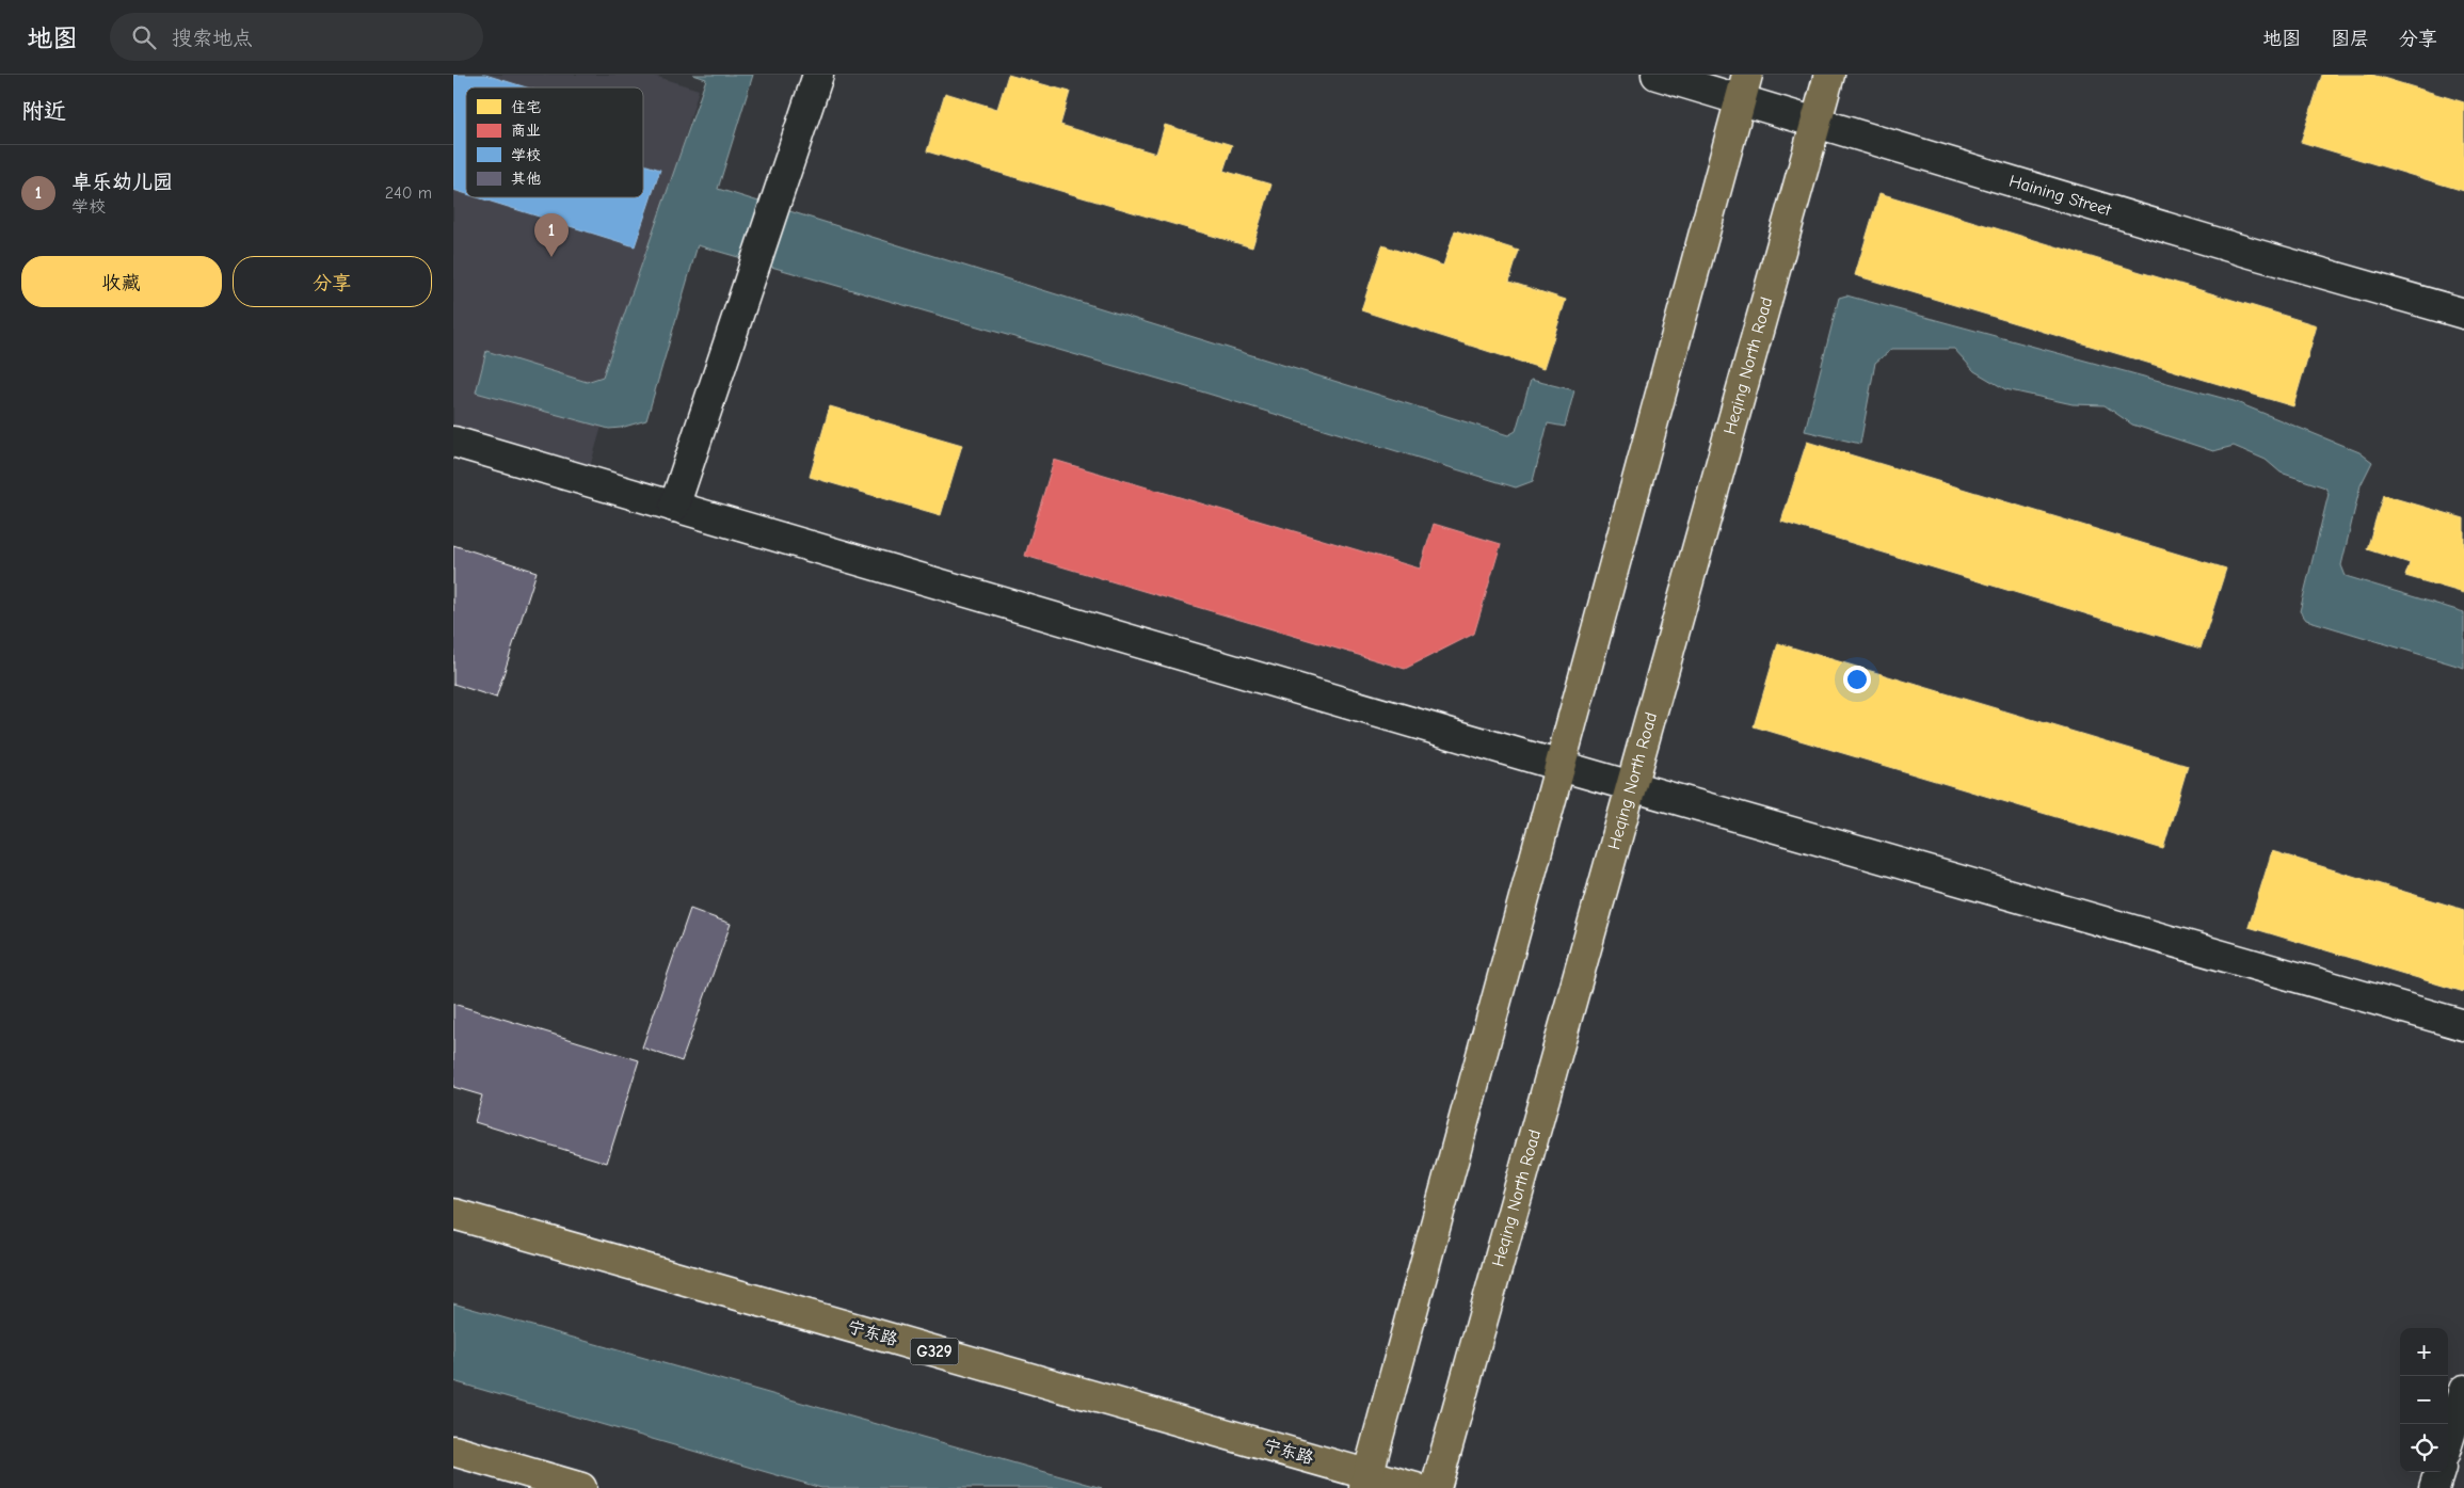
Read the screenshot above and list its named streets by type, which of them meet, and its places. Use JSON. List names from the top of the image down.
{
  "streets": {
    "main road": ["Heqing North Road", "宁东路", "G329"],
    "street": ["Haining Street"]
  },
  "crossings": [
    ["Haining Street", "Heqing North Road"]
  ],
  "legend": [
    "住宅",
    "商业",
    "学校",
    "其他"
  ],
  "page": {
    "header": "地图",
    "search": "搜索地点",
    "nav": ["地图", "图层", "分享"],
    "heading": "附近",
    "list": [
      {
        "mark": "1",
        "name": "卓乐幼儿园",
        "note": "学校",
        "value": "240 m"
      }
    ],
    "pins": "1",
    "buttons": ["收藏", "分享"],
    "map_buttons": ["+", "−"]
  }
}
